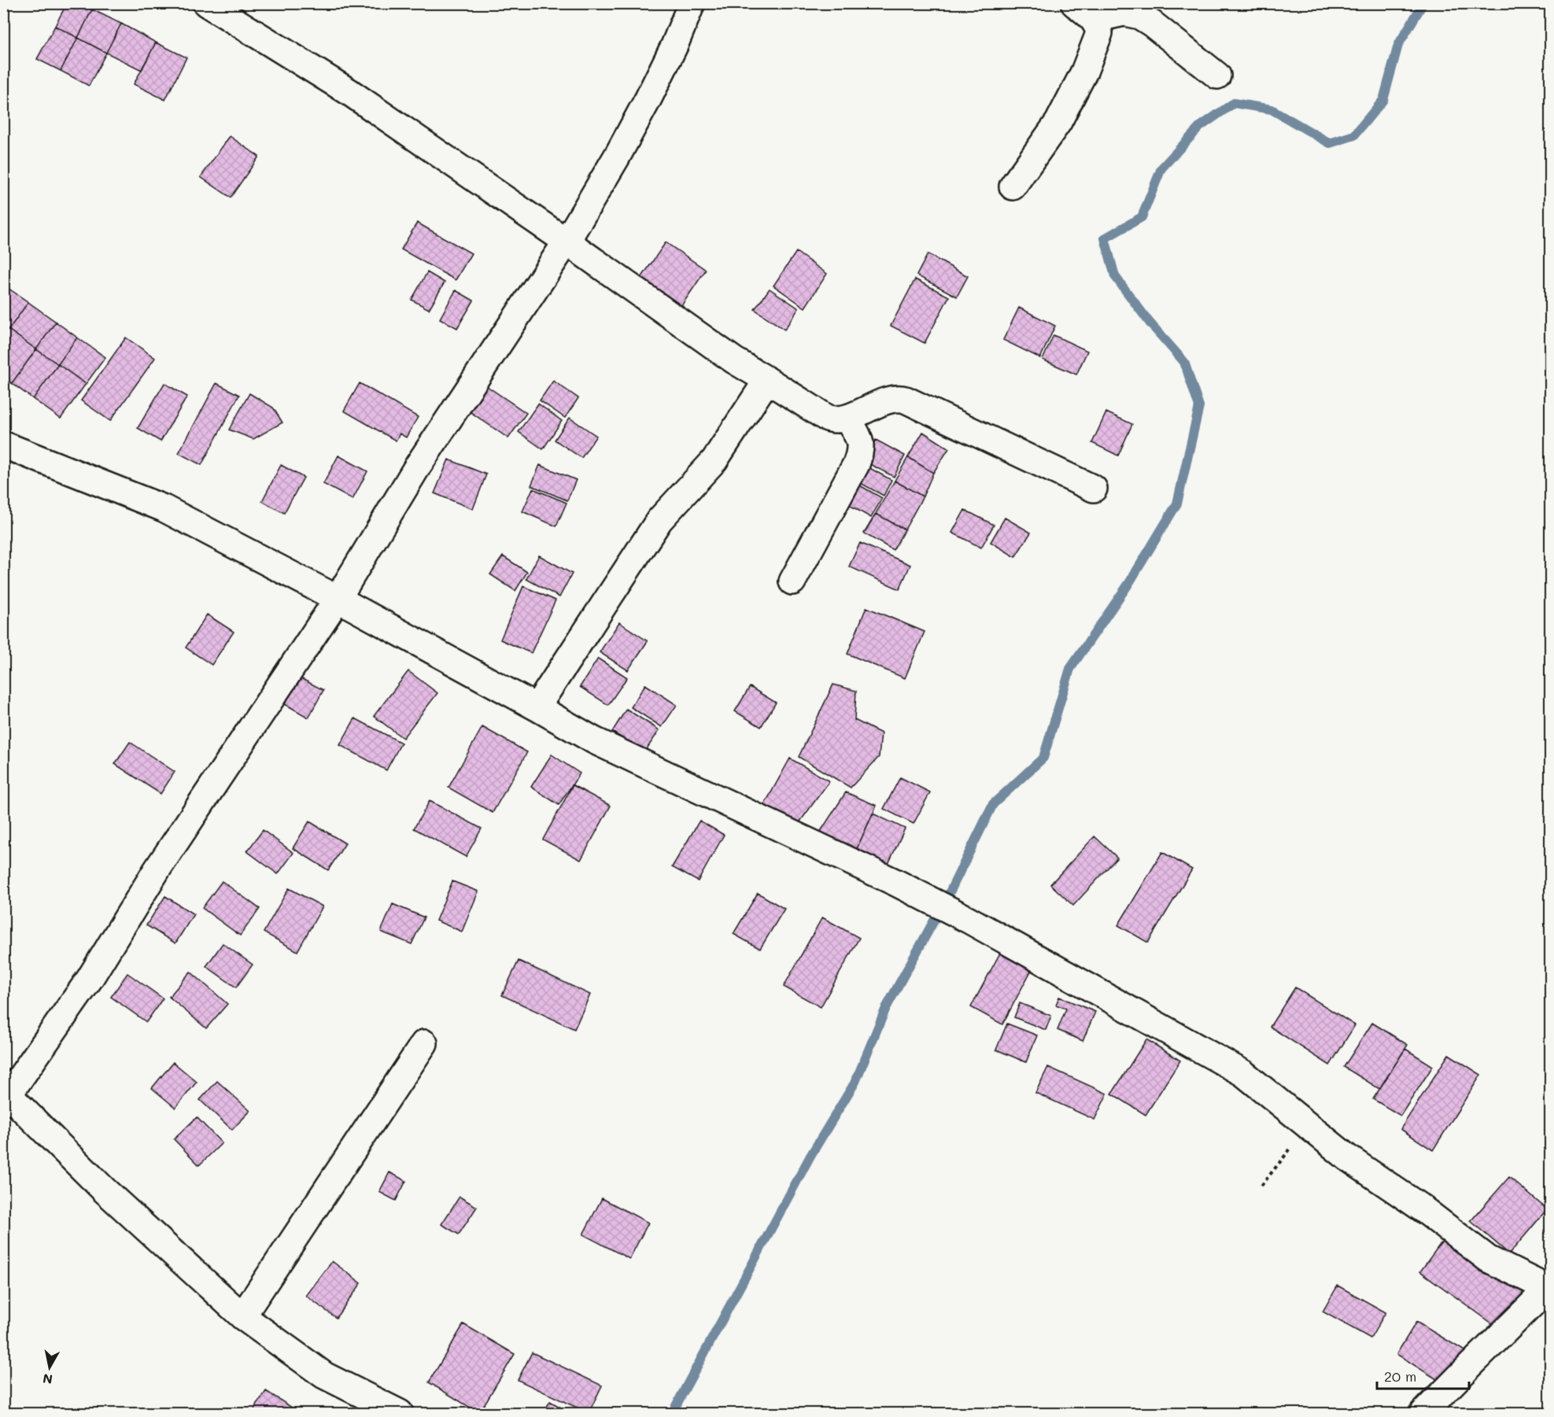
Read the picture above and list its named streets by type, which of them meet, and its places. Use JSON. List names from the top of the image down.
{
  "scale_bar": "20 m",
  "north": "bottom"
}
